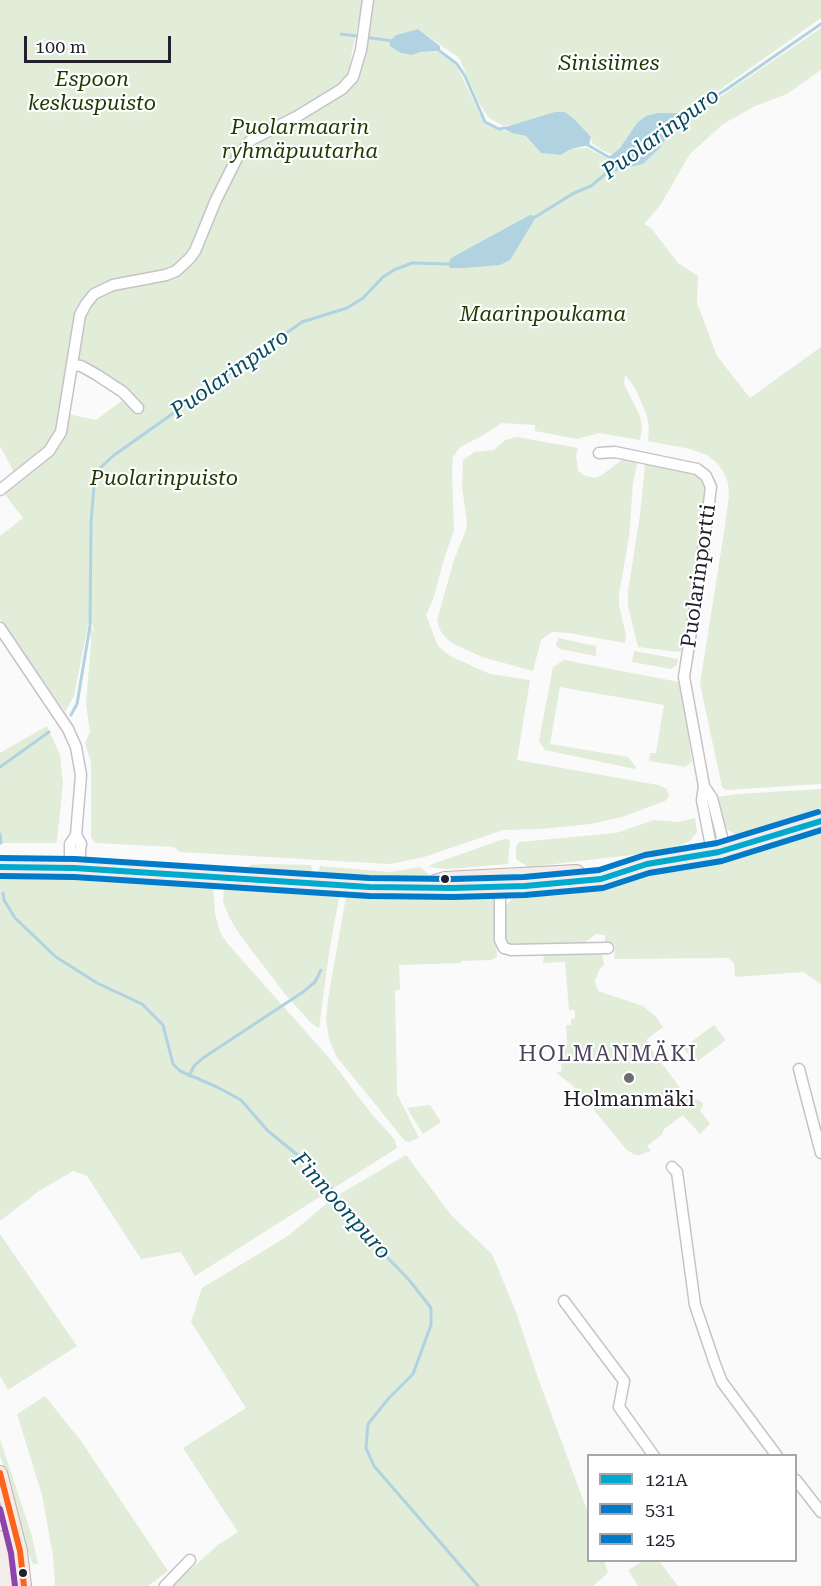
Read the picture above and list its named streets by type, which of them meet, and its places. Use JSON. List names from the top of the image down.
{
  "streets": {
    "street": ["Puolarinportti"]
  },
  "districts": ["HOLMANMÄKI"],
  "water": ["Puolarinpuro", "Finnoonpuro"],
  "parks": [
    "Sinisiimes",
    "Espoon keskuspuisto",
    "Puolarmaarin ryhmäpuutarha",
    "Maarinpoukama",
    "Puolarinpuisto"
  ],
  "places": ["Holmanmäki"],
  "lines": ["transit line 125", "transit line 121A", "transit line 531"],
  "legend": ["121A", "531", "125"],
  "scale_bar": "100 m"
}
